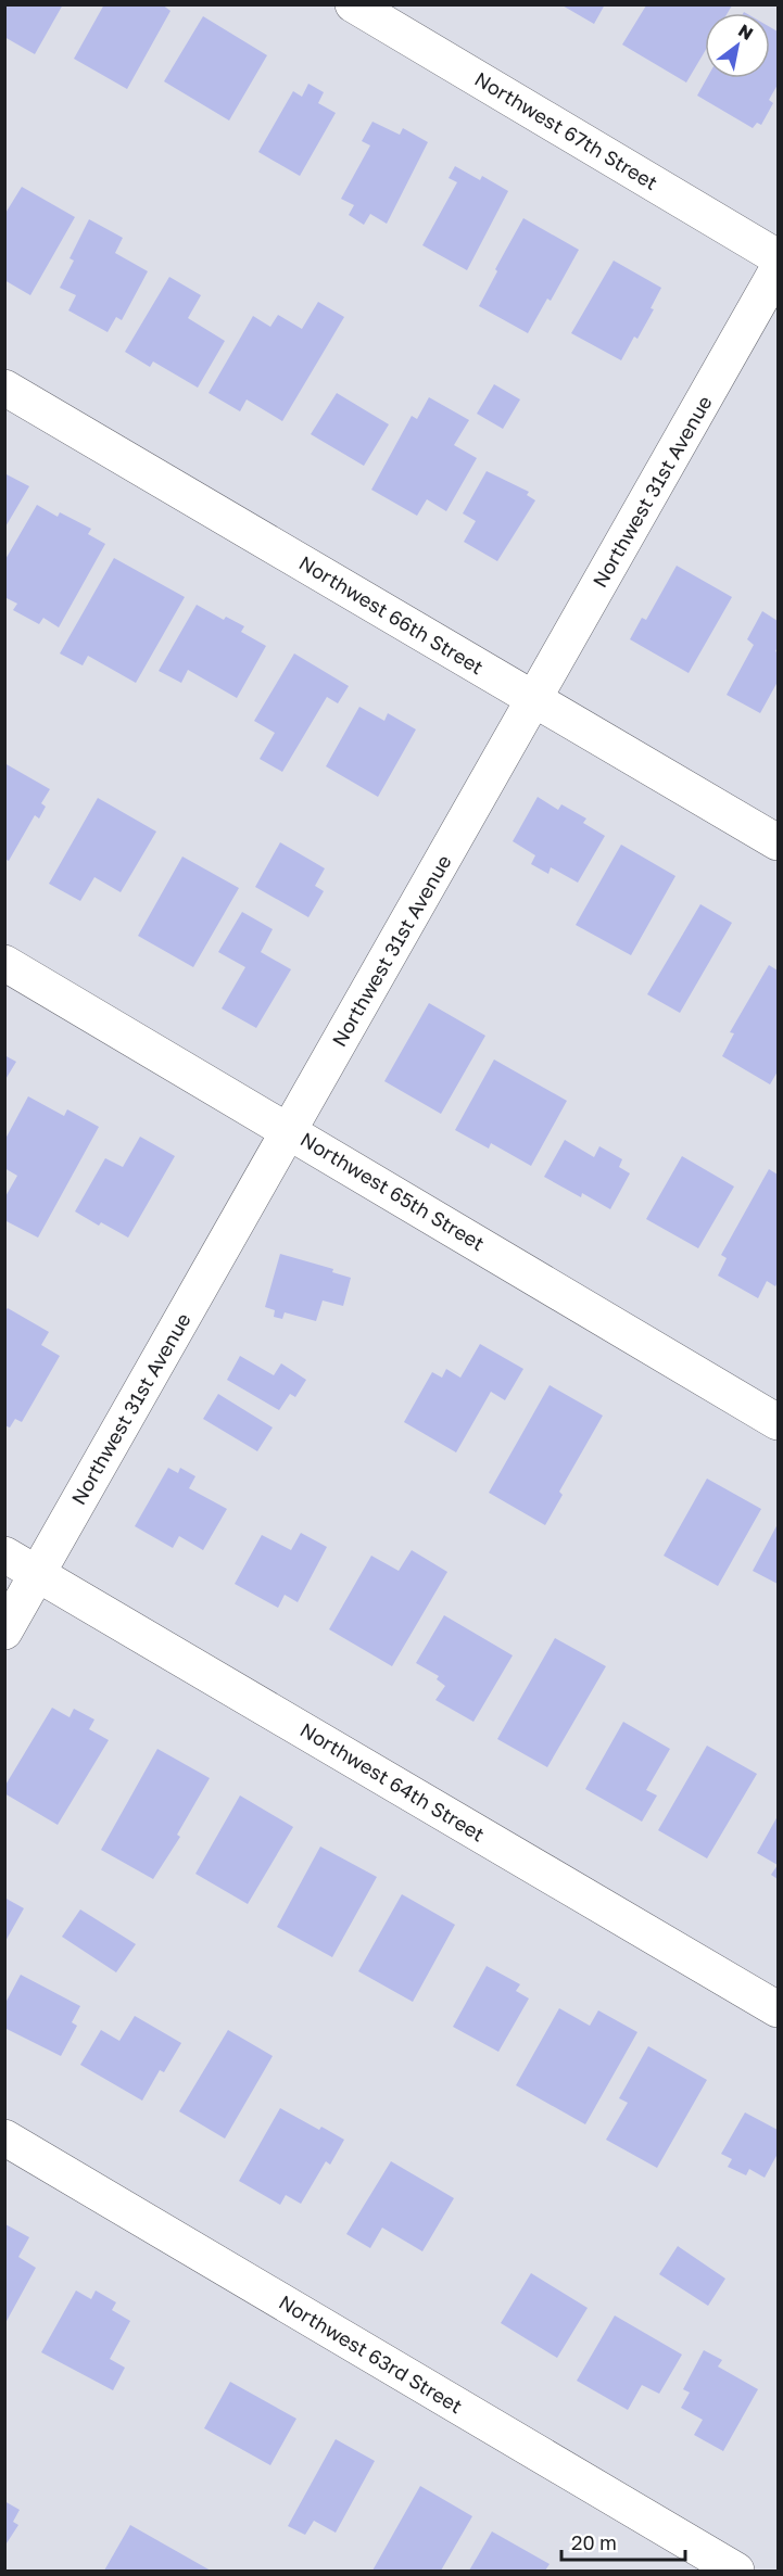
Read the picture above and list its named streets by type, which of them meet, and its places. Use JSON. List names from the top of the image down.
{
  "streets": {
    "street": [
      "Northwest 67th Street",
      "Northwest 31st Avenue",
      "Northwest 66th Street",
      "Northwest 65th Street",
      "Northwest 64th Street",
      "Northwest 63rd Street"
    ]
  },
  "crossings": [
    ["Northwest 31st Avenue", "Northwest 66th Street"],
    ["Northwest 31st Avenue", "Northwest 65th Street"],
    ["Northwest 31st Avenue", "Northwest 64th Street"]
  ],
  "scale_bar": "20 m",
  "north": "top right"
}
